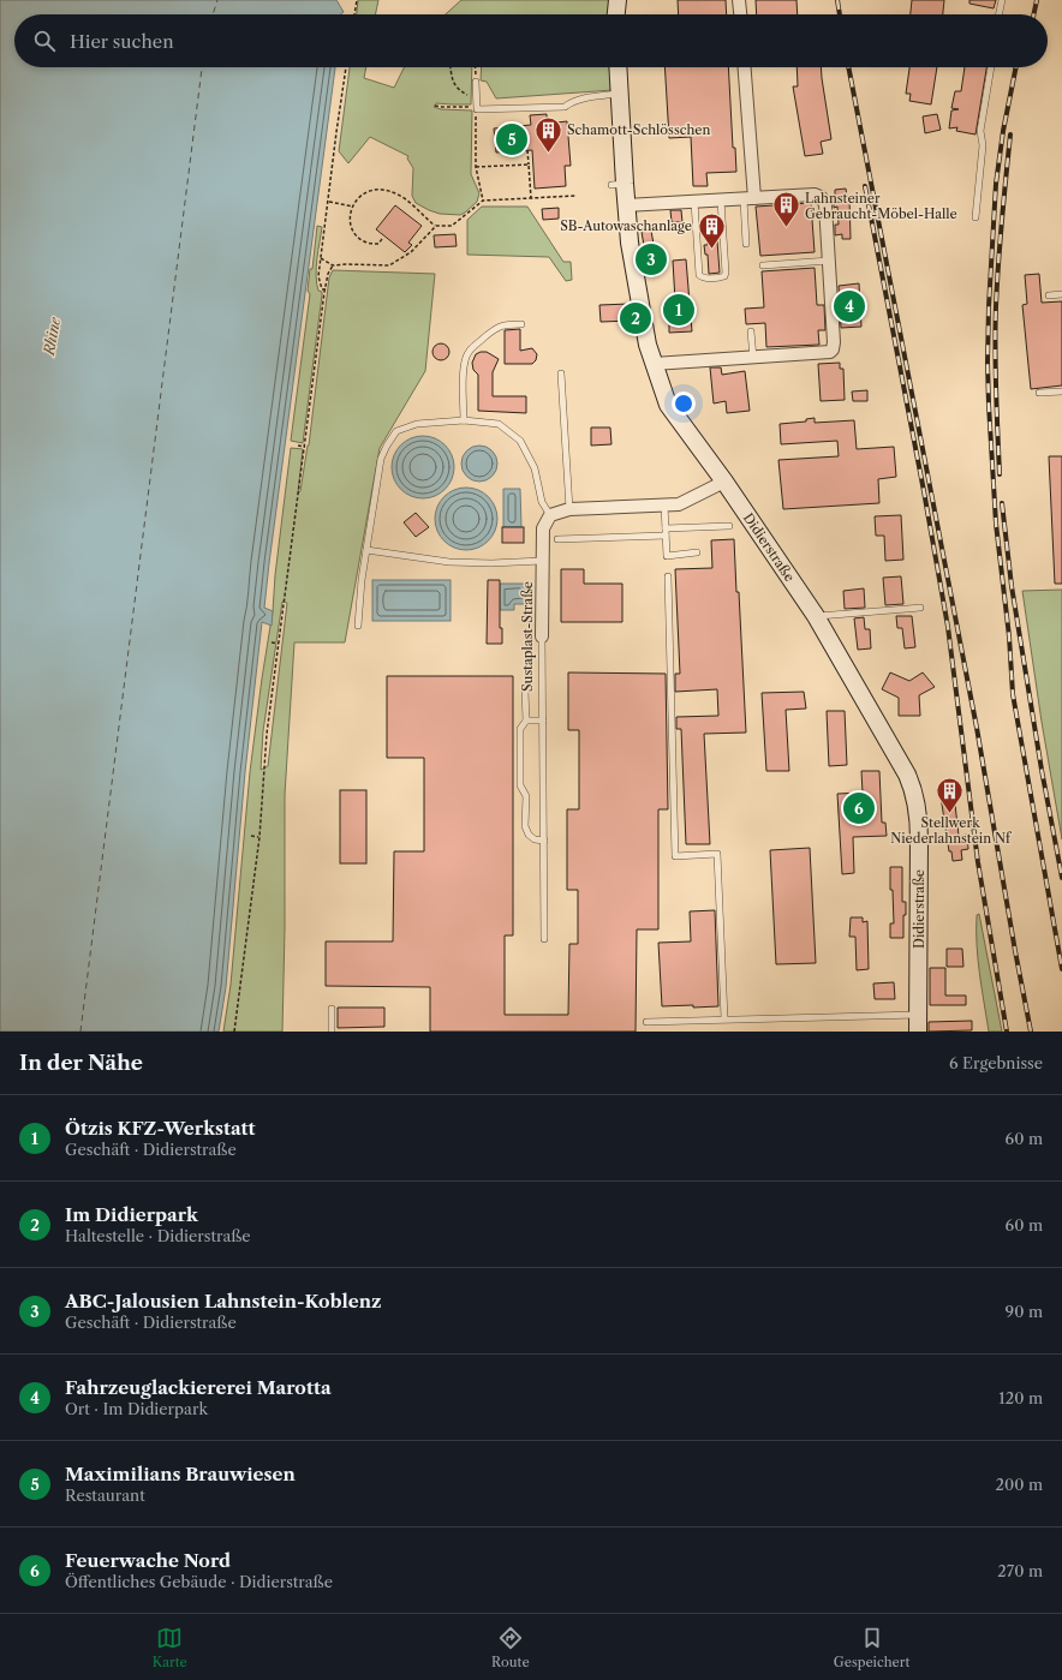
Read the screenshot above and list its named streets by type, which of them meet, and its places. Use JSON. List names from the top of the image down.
{
  "streets": {
    "street": ["Didierstraße", "Sustaplast-Straße"]
  },
  "water": ["Rhine"],
  "places": {
    "building": [
      "Schamott-Schlösschen",
      "Lahnsteiner Gebraucht-Möbel-Halle",
      "SB-Autowaschanlage",
      "Stellwerk Niederlahnstein Nf"
    ]
  },
  "page": {
    "search": "Hier suchen",
    "pins": [
      "5",
      "3",
      "4",
      "1",
      "2",
      "6"
    ],
    "heading": ["In der Nähe", "6 Ergebnisse"],
    "list": [
      {
        "mark": "1",
        "name": "Ötzis KFZ-Werkstatt",
        "note": "Geschäft · Didierstraße",
        "value": "60 m"
      },
      {
        "mark": "2",
        "name": "Im Didierpark",
        "note": "Haltestelle · Didierstraße",
        "value": "60 m"
      },
      {
        "mark": "3",
        "name": "ABC-Jalousien Lahnstein-Koblenz",
        "note": "Geschäft · Didierstraße",
        "value": "90 m"
      },
      {
        "mark": "4",
        "name": "Fahrzeuglackiererei Marotta",
        "note": "Ort · Im Didierpark",
        "value": "120 m"
      },
      {
        "mark": "5",
        "name": "Maximilians Brauwiesen",
        "note": "Restaurant",
        "value": "200 m"
      },
      {
        "mark": "6",
        "name": "Feuerwache Nord",
        "note": "Öffentliches Gebäude · Didierstraße",
        "value": "270 m"
      }
    ],
    "nav": ["Karte", "Route", "Gespeichert"]
  }
}
